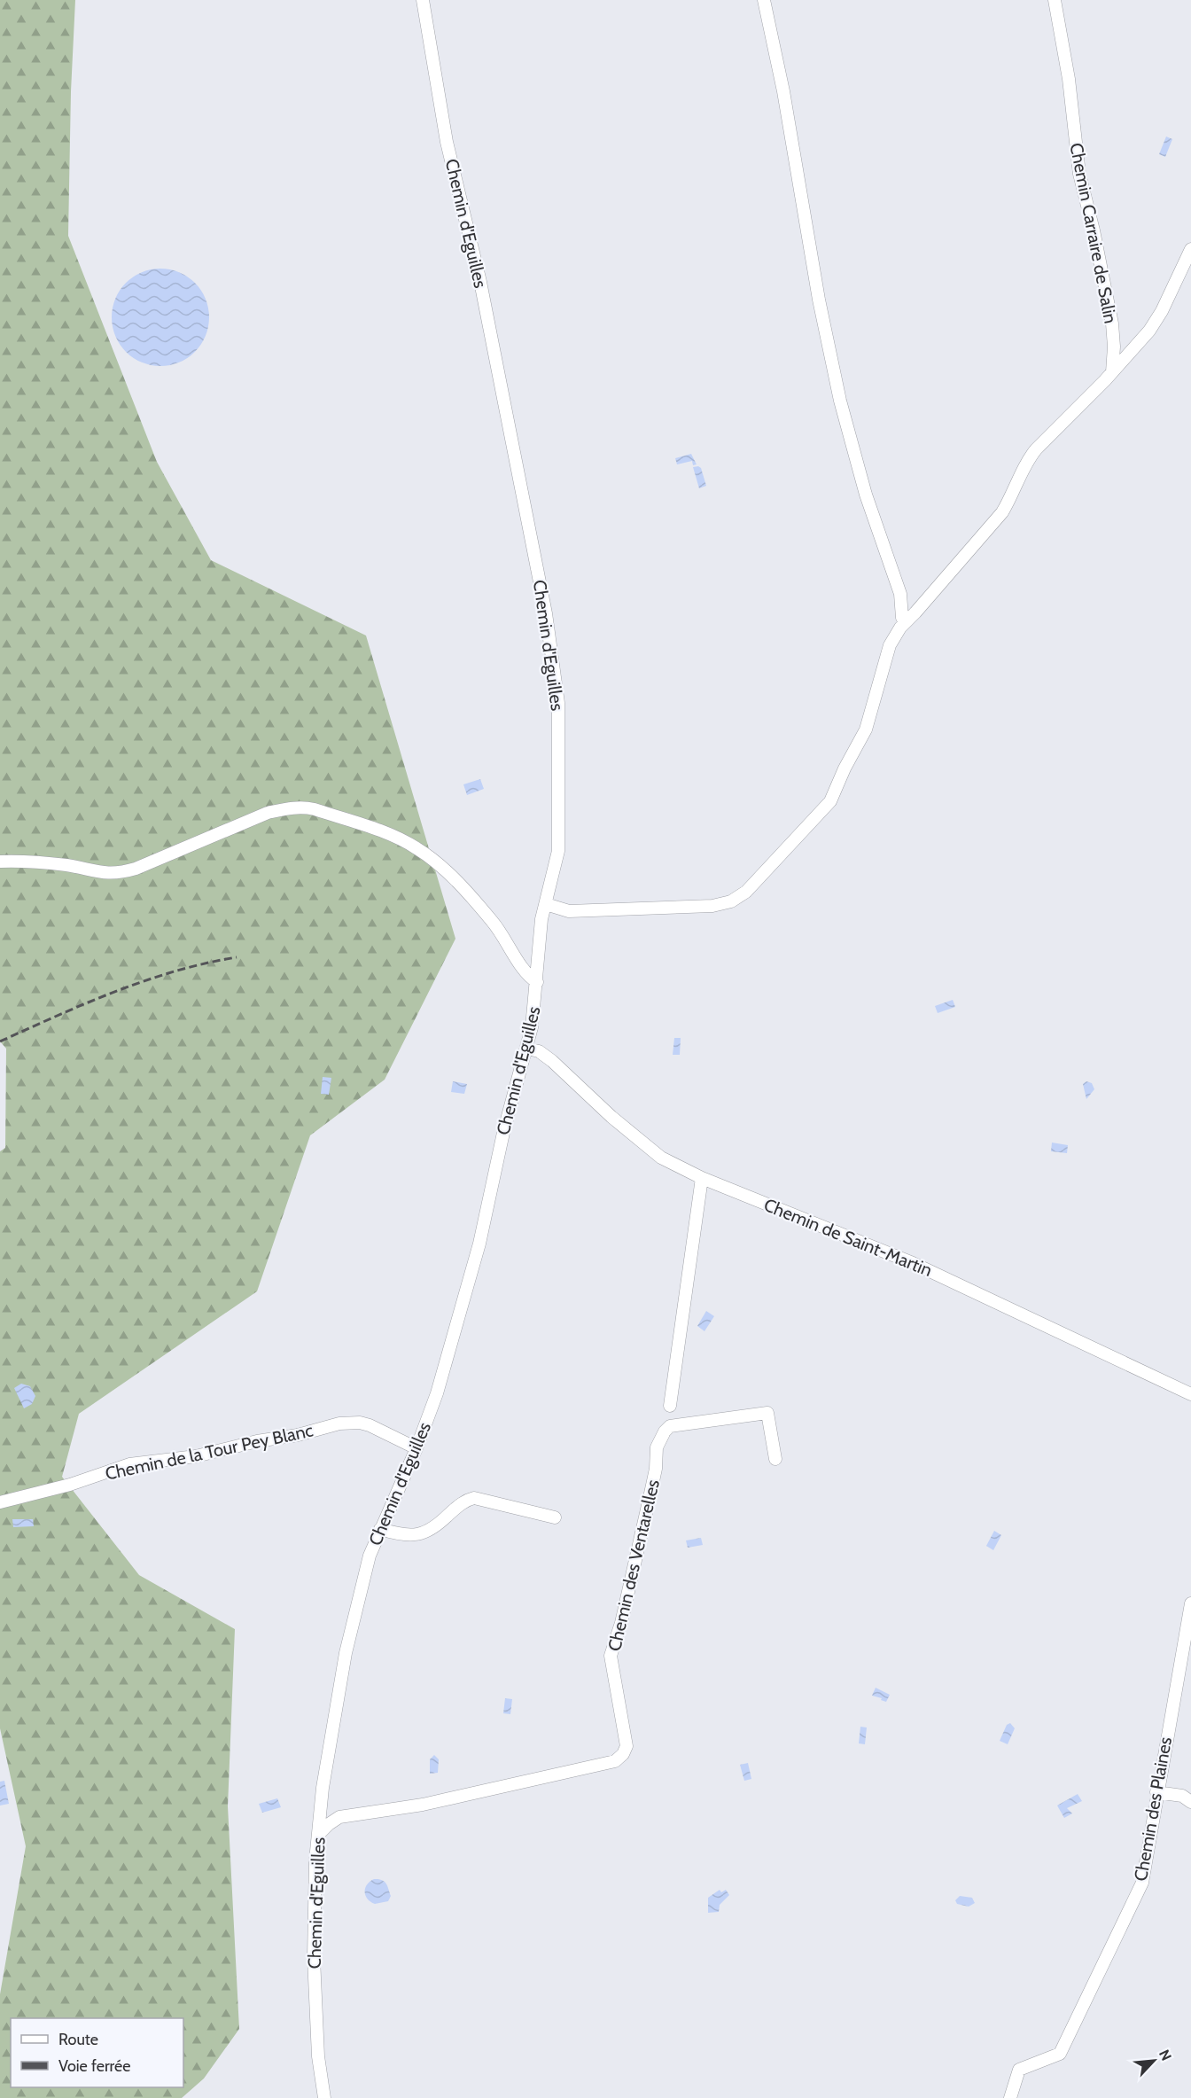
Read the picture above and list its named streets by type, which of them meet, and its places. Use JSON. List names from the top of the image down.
{
  "streets": {
    "street": [
      "Chemin d'Eguilles",
      "Chemin Carraire de Salin",
      "Chemin de Saint-Martin",
      "Chemin de la Tour Pey Blanc",
      "Chemin des Ventarelles",
      "Chemin des Plaines"
    ]
  },
  "crossings": [
    ["Chemin d'Eguilles", "Chemin de Saint-Martin"],
    ["Chemin d'Eguilles", "Chemin de la Tour Pey Blanc"],
    ["Chemin d'Eguilles", "Chemin des Ventarelles"]
  ],
  "legend": ["Route", "Voie ferrée"],
  "north": "top right"
}
